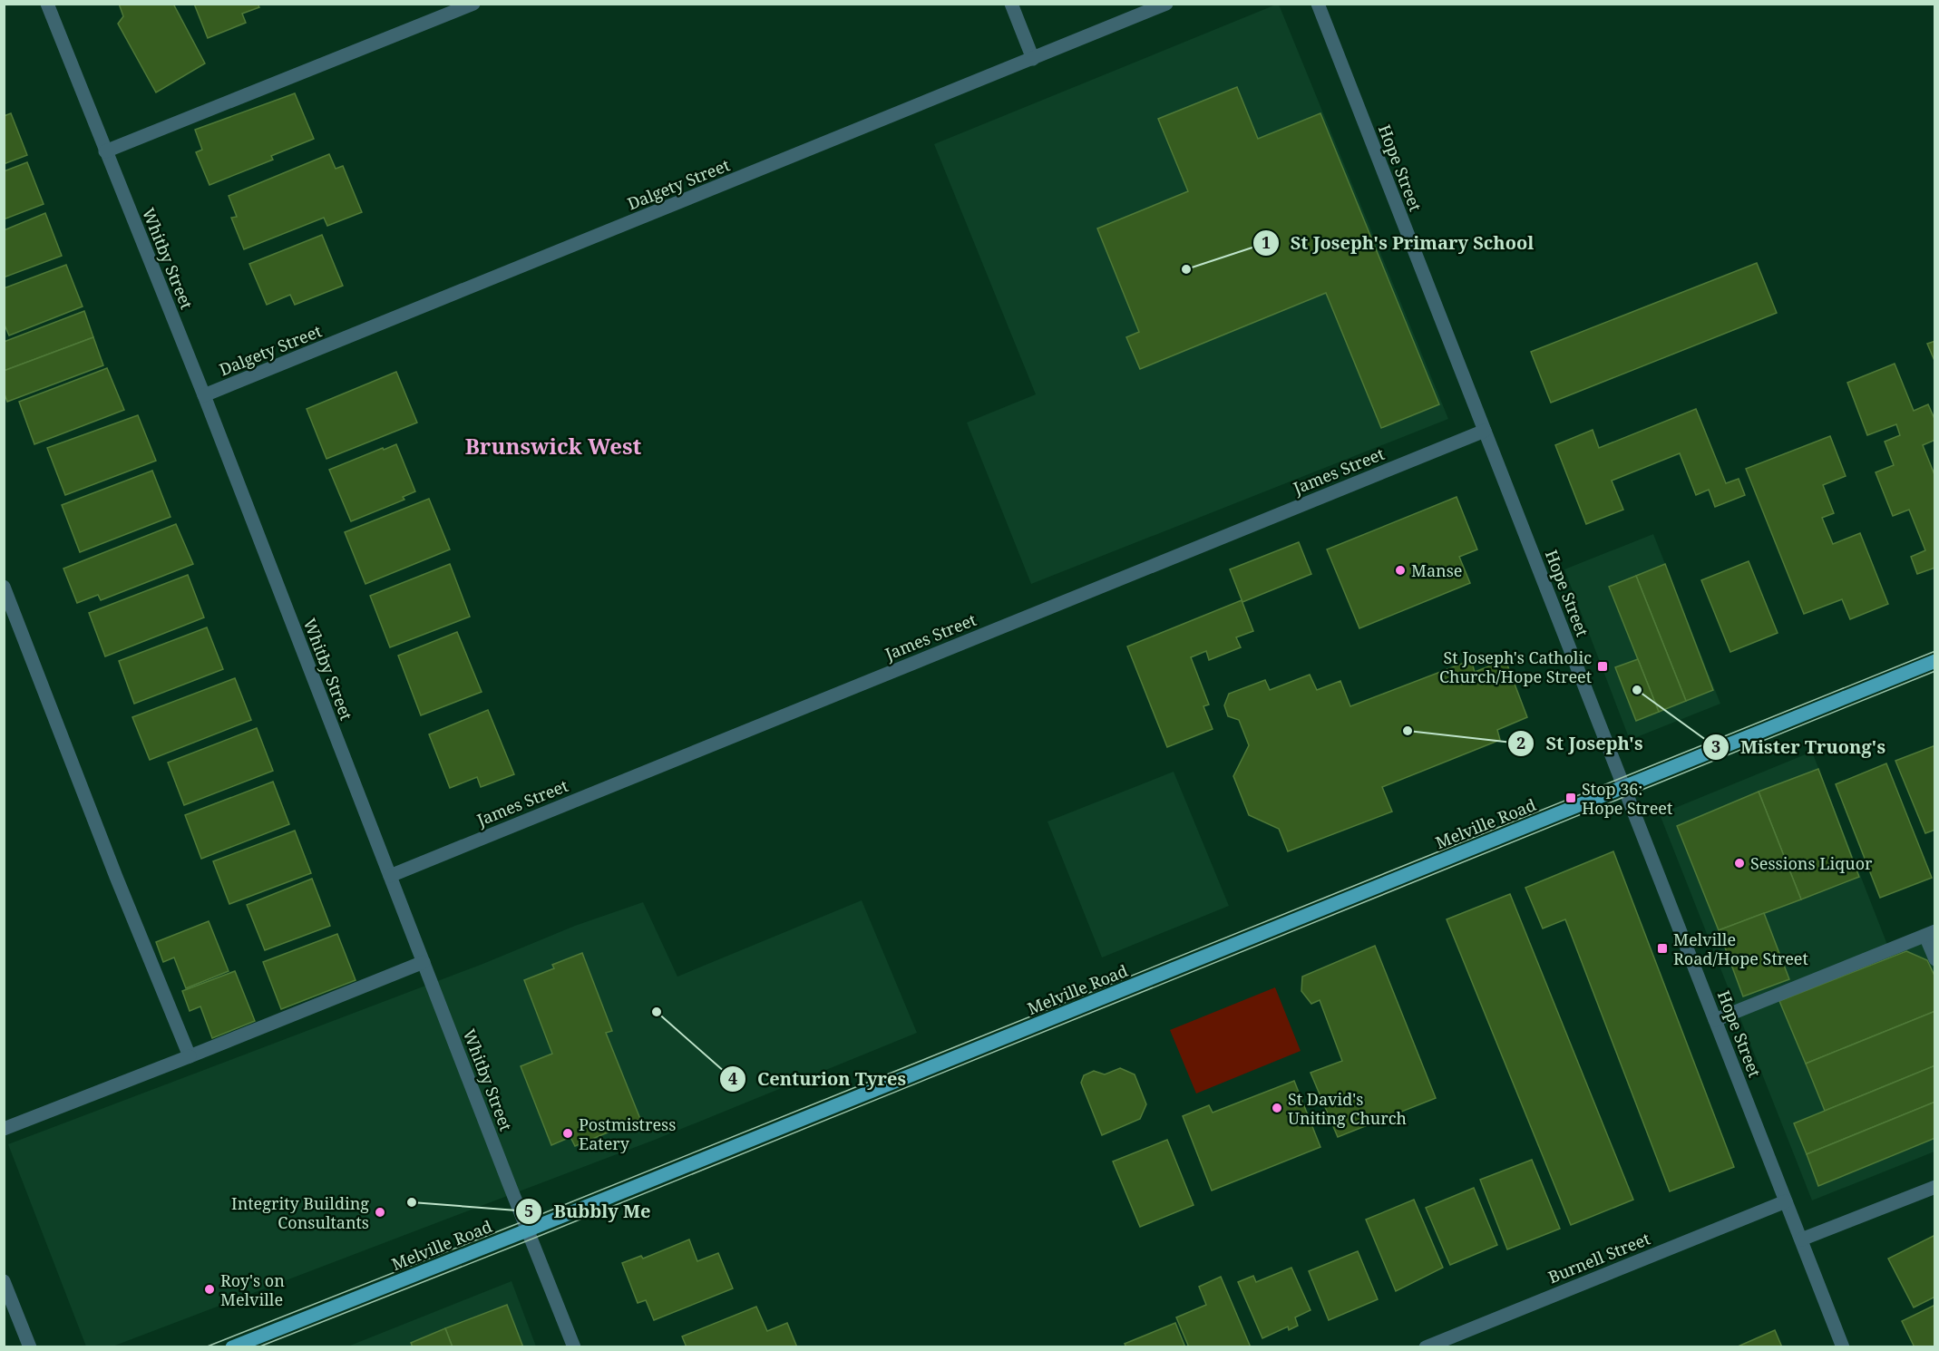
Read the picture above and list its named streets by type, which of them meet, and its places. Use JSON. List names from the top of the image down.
{
  "streets": {
    "main road": ["Melville Road"],
    "street": [
      "Hope Street",
      "Dalgety Street",
      "Whitby Street",
      "James Street",
      "Burnell Street"
    ]
  },
  "crossings": [
    ["Hope Street", "James Street"],
    ["Hope Street", "Melville Road"],
    ["Hope Street", "Burnell Street"],
    ["Dalgety Street", "Whitby Street"],
    ["Whitby Street", "James Street"],
    ["Whitby Street", "Melville Road"]
  ],
  "districts": ["Brunswick West"],
  "places": {
    "other": [
      "St Joseph's Primary School",
      "Manse",
      "Mister Truong's",
      "St Joseph's",
      "Sessions Liquor",
      "Centurion Tyres",
      "St David's Uniting Church",
      "Postmistress Eatery",
      "Bubbly Me",
      "Integrity Building Consultants",
      "Roy's on Melville"
    ],
    "transit": ["St Joseph's Catholic Church/Hope Street", "Stop 36: Hope Street", "Melville Road/Hope Street"]
  }
}
